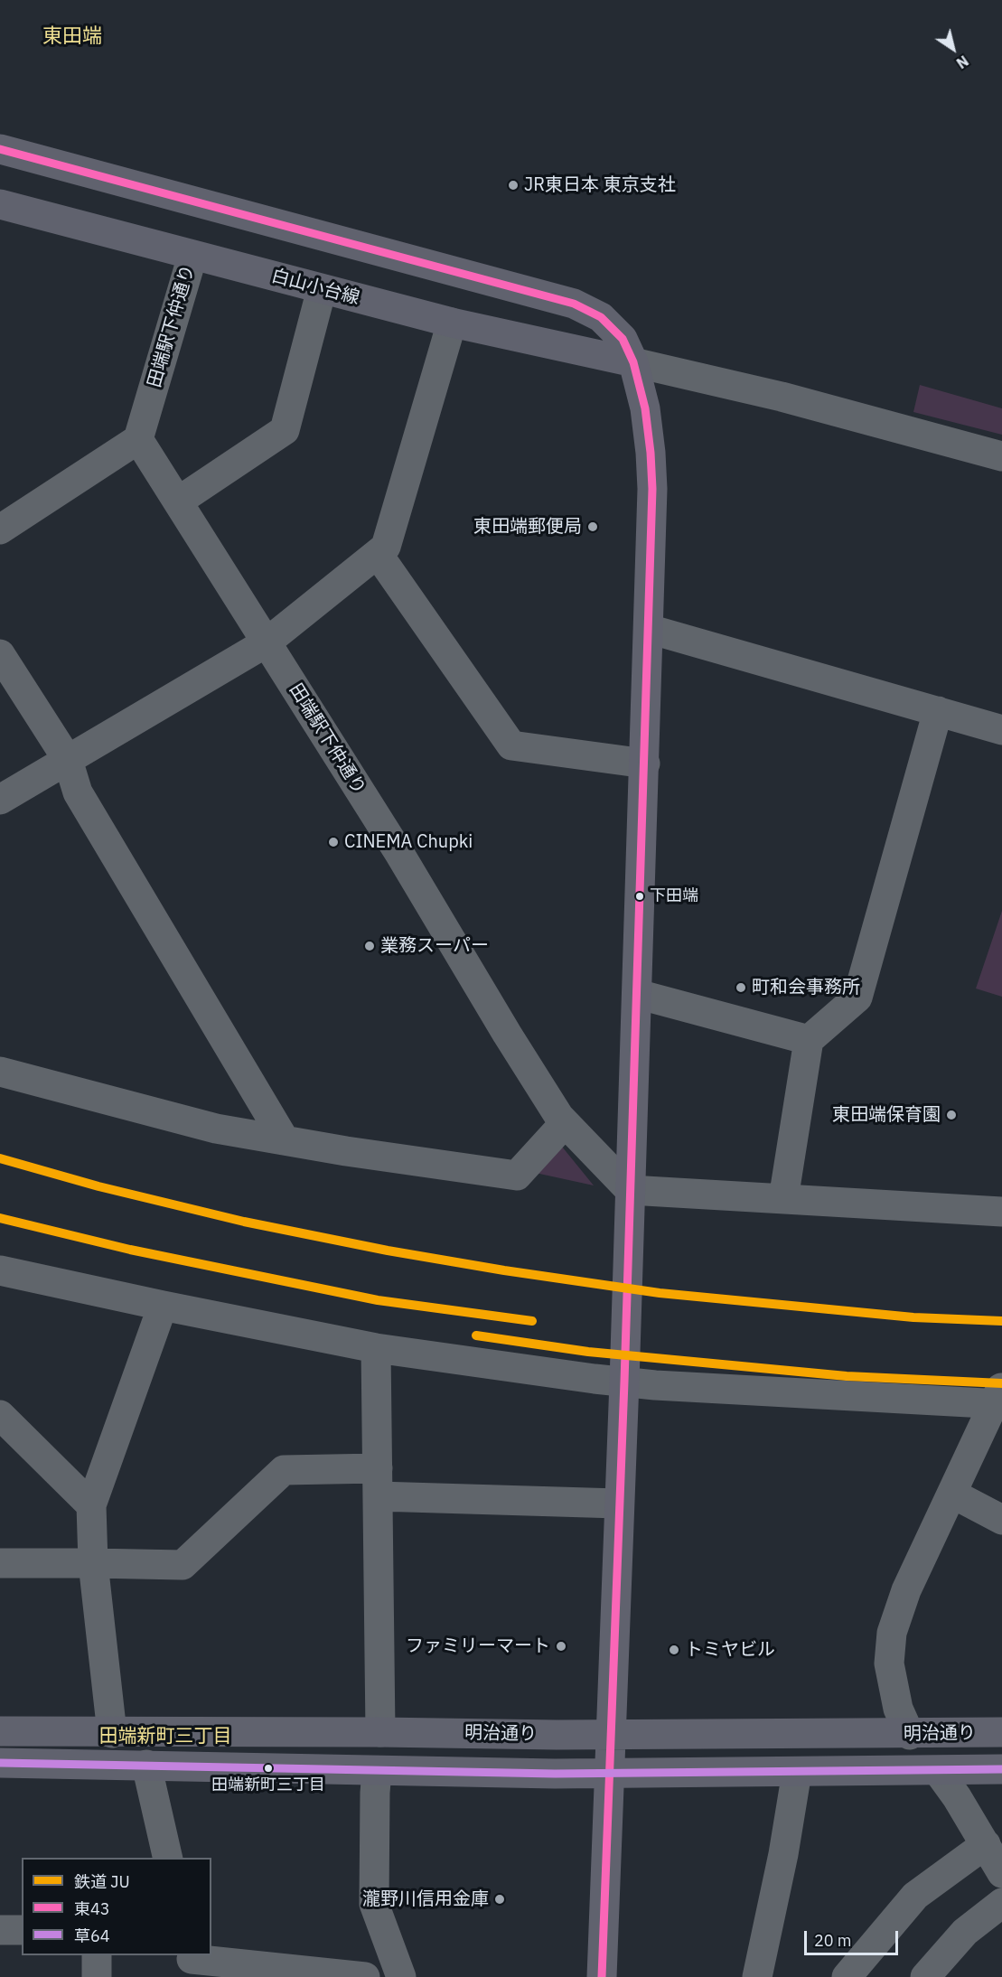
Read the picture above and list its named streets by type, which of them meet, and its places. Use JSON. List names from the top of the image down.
{
  "streets": {
    "main road": ["白山小台線", "明治通り"],
    "street": ["田端駅下仲通り"]
  },
  "crossings": [
    ["白山小台線", "田端駅下仲通り"]
  ],
  "districts": ["東田端", "田端新町三丁目"],
  "places": [
    "JR東日本 東京支社",
    "東田端郵便局",
    "CINEMA Chupki",
    "下田端",
    "業務スーパー",
    "町和会事務所",
    "東田端保育園",
    "ファミリーマート",
    "トミヤビル",
    "田端新町三丁目",
    "瀧野川信用金庫"
  ],
  "lines": ["transit line 東43", "rail line JU", "transit line 草64"],
  "legend": ["鉄道 JU", "東43", "草64"],
  "scale_bar": "20 m",
  "north": "bottom right"
}
